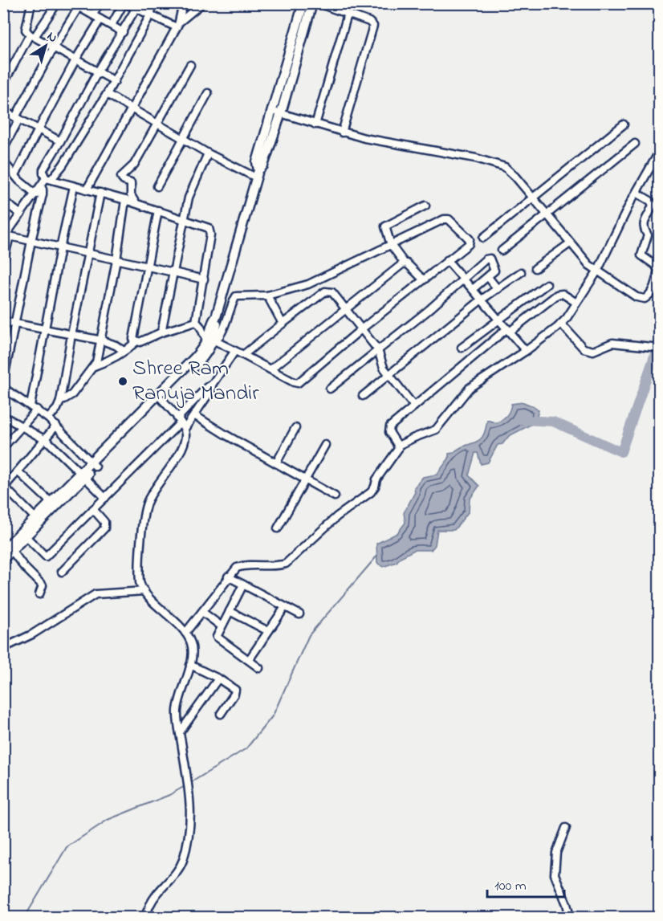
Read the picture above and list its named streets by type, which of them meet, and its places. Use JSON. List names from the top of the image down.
{
  "places": ["Shree Ram Ranuja Mandir"],
  "scale_bar": "100 m",
  "north": "top right"
}
